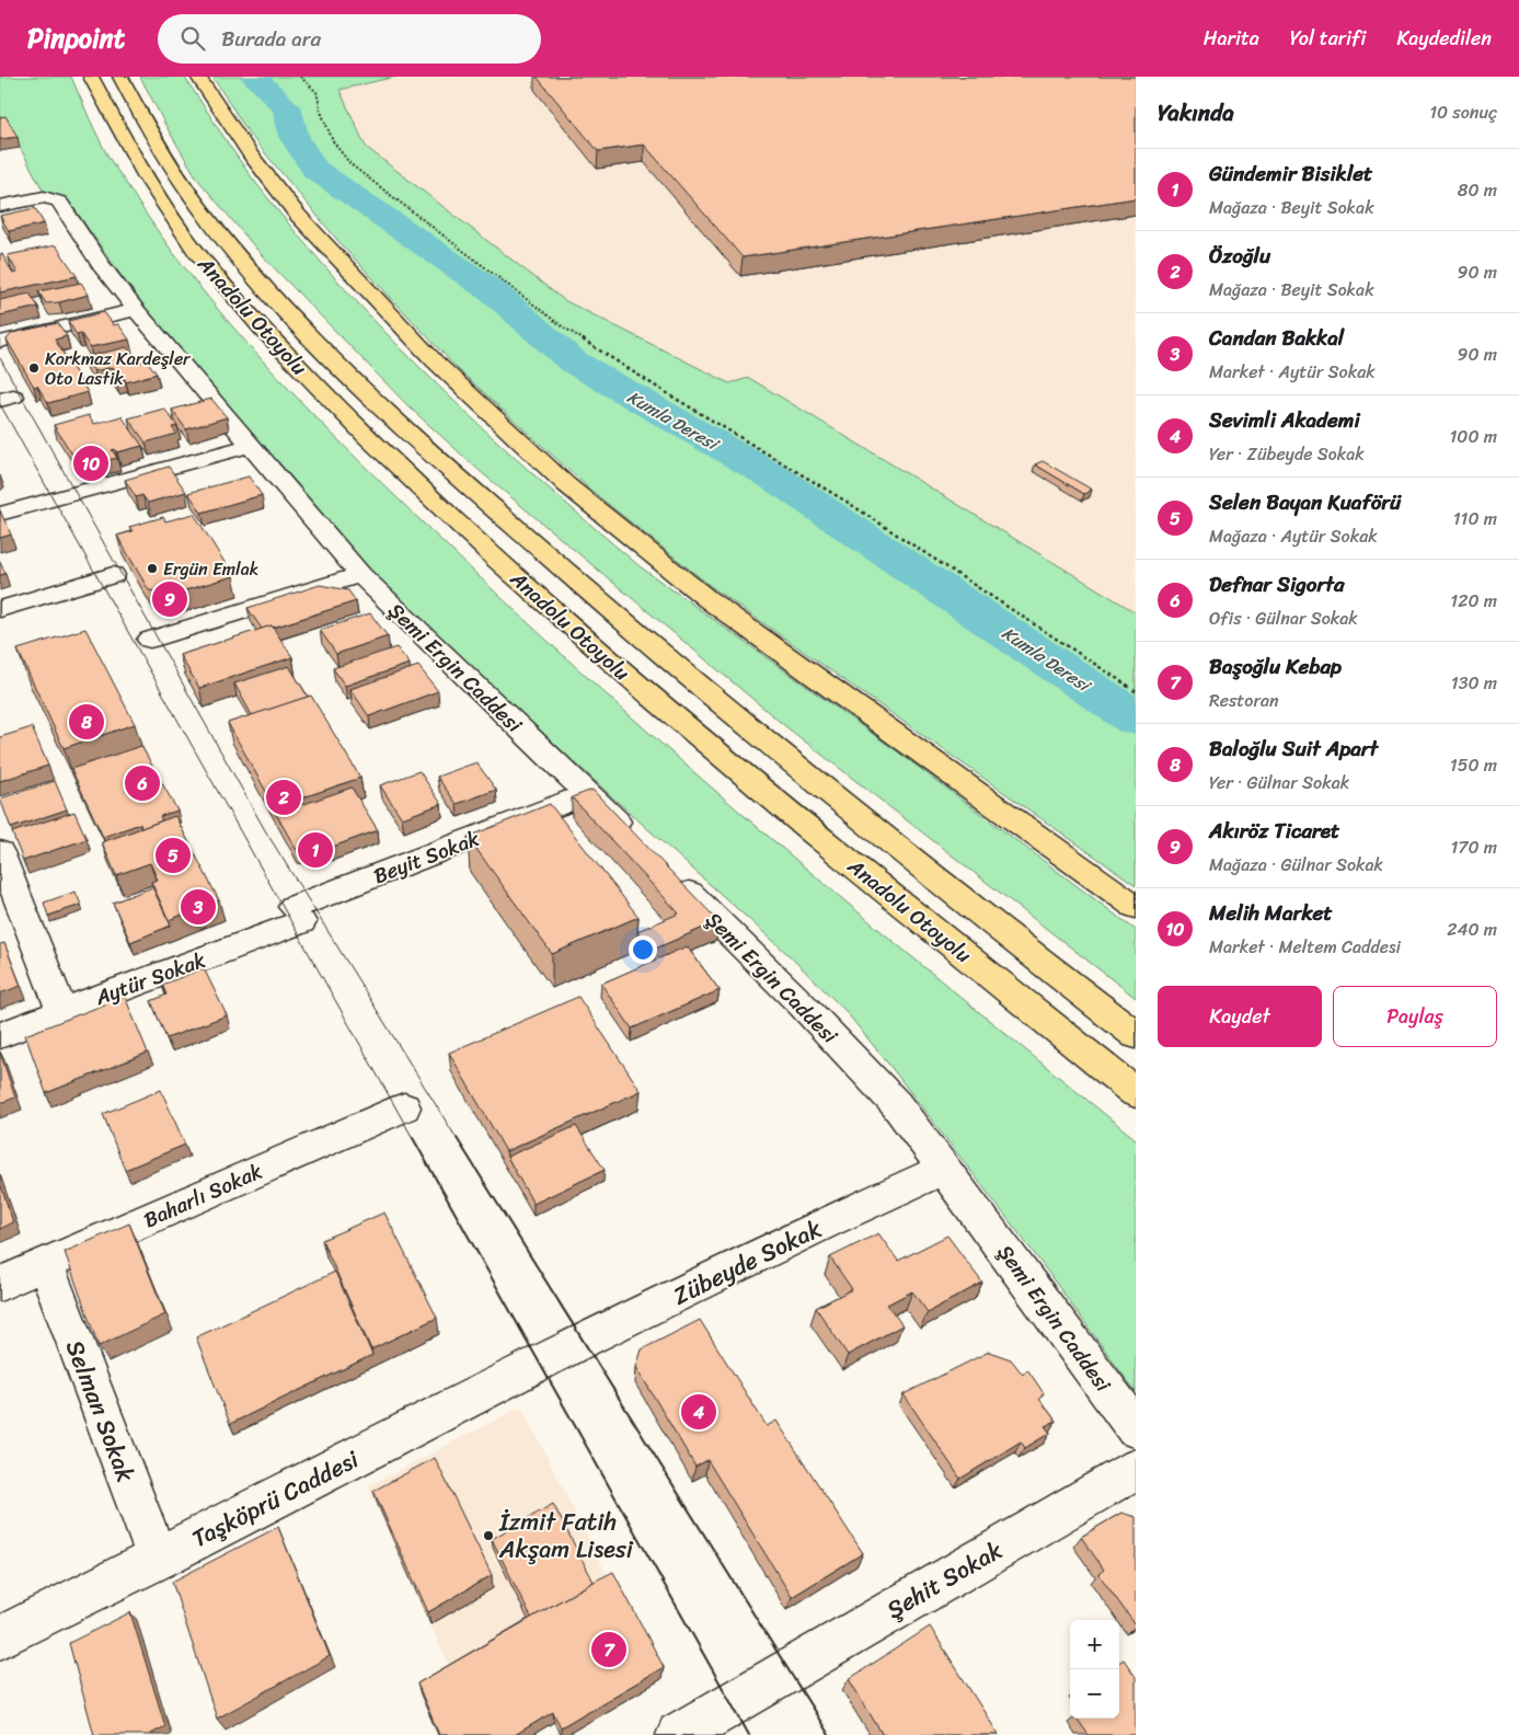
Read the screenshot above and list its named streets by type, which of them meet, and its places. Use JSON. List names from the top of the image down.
{
  "streets": {
    "main road": ["Anadolu Otoyolu"],
    "street": [
      "Şemi Ergin Caddesi",
      "Beyit Sokak",
      "Aytür Sokak",
      "Baharlı Sokak",
      "Zübeyde Sokak",
      "Selman Sokak",
      "Taşköprü Caddesi",
      "Şehit Sokak"
    ]
  },
  "crossings": [
    ["Şemi Ergin Caddesi", "Beyit Sokak"],
    ["Şemi Ergin Caddesi", "Zübeyde Sokak"],
    ["Beyit Sokak", "Aytür Sokak"],
    ["Baharlı Sokak", "Selman Sokak"],
    ["Zübeyde Sokak", "Taşköprü Caddesi"],
    ["Selman Sokak", "Taşköprü Caddesi"]
  ],
  "water": ["Kumla Deresi"],
  "places": ["Korkmaz Kardeşler Oto Lastik", "Ergün Emlak", "İzmit Fatih Akşam Lisesi"],
  "page": {
    "header": "Pinpoint",
    "search": "Burada ara",
    "nav": ["Harita", "Yol tarifi", "Kaydedilen"],
    "heading": ["Yakında", "10 sonuç"],
    "list": [
      {
        "mark": "1",
        "name": "Gündemir Bisiklet",
        "note": "Mağaza · Beyit Sokak",
        "value": "80 m"
      },
      {
        "mark": "2",
        "name": "Özoğlu",
        "note": "Mağaza · Beyit Sokak",
        "value": "90 m"
      },
      {
        "mark": "3",
        "name": "Candan Bakkal",
        "note": "Market · Aytür Sokak",
        "value": "90 m"
      },
      {
        "mark": "4",
        "name": "Sevimli Akademi",
        "note": "Yer · Zübeyde Sokak",
        "value": "100 m"
      },
      {
        "mark": "5",
        "name": "Selen Bayan Kuaförü",
        "note": "Mağaza · Aytür Sokak",
        "value": "110 m"
      },
      {
        "mark": "6",
        "name": "Defnar Sigorta",
        "note": "Ofis · Gülnar Sokak",
        "value": "120 m"
      },
      {
        "mark": "7",
        "name": "Başoğlu Kebap",
        "note": "Restoran",
        "value": "130 m"
      },
      {
        "mark": "8",
        "name": "Baloğlu Suit Apart",
        "note": "Yer · Gülnar Sokak",
        "value": "150 m"
      },
      {
        "mark": "9",
        "name": "Akıröz Ticaret",
        "note": "Mağaza · Gülnar Sokak",
        "value": "170 m"
      },
      {
        "mark": "10",
        "name": "Melih Market",
        "note": "Market · Meltem Caddesi",
        "value": "240 m"
      }
    ],
    "pins": [
      "10",
      "9",
      "8",
      "6",
      "2",
      "1",
      "5",
      "3",
      "4",
      "7"
    ],
    "buttons": ["Kaydet", "Paylaş"],
    "map_buttons": ["+", "−"]
  }
}
